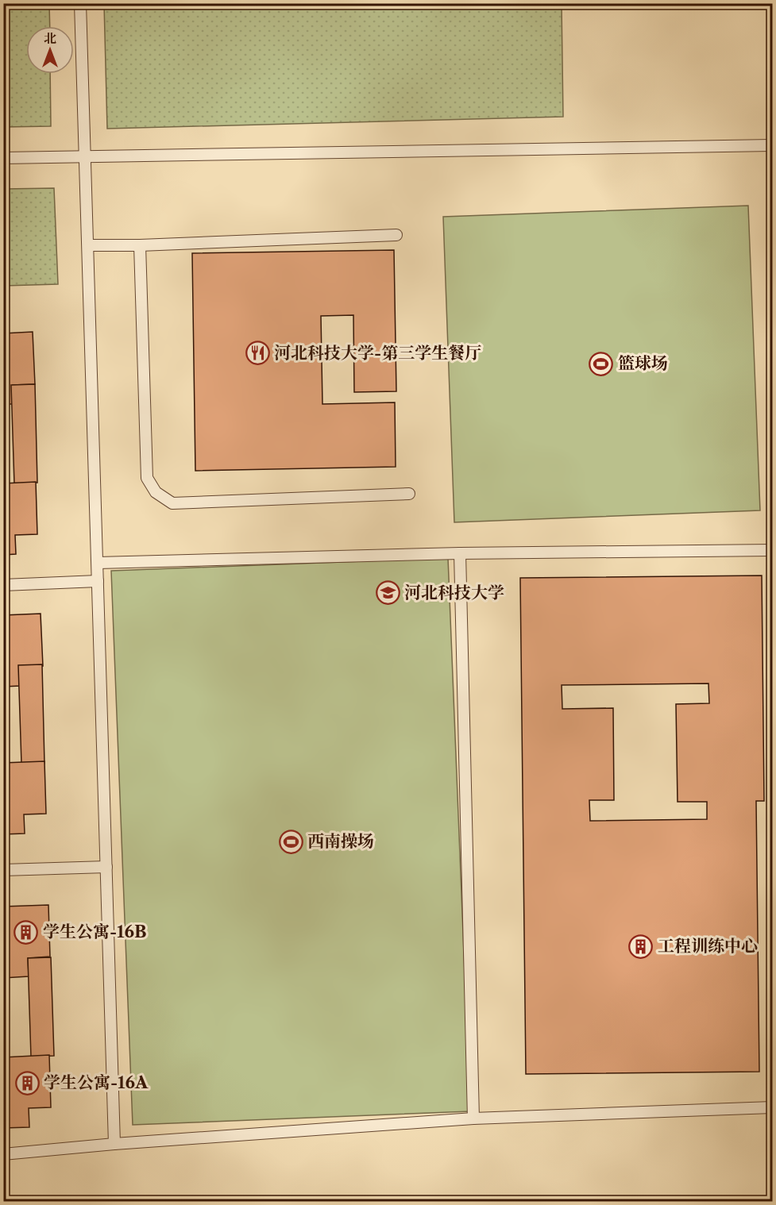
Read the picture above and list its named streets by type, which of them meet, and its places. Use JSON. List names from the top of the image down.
{
  "places": {
    "restaurant": ["河北科技大学-第三学生餐厅"],
    "sports": ["篮球场", "西南操场"],
    "school or university": ["河北科技大学"],
    "building": ["学生公寓-16B", "工程训练中心", "学生公寓-16A"]
  },
  "north": "top"
}
